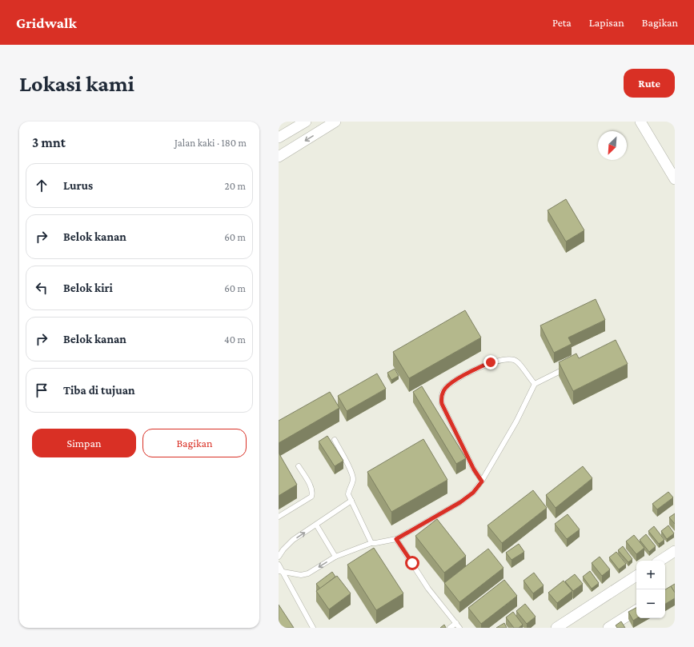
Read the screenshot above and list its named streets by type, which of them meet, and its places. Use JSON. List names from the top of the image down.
{
  "north": "bottom left",
  "page": {
    "header": "Gridwalk",
    "nav": ["Peta", "Lapisan", "Bagikan"],
    "buttons": [
      "Rute",
      ["Simpan", "Bagikan"]
    ],
    "title": "Lokasi kami",
    "heading": ["3 mnt", "Jalan kaki · 180 m"],
    "list": [
      ["Lurus", "20 m"],
      ["Belok kanan", "60 m"],
      ["Belok kiri", "60 m"],
      ["Belok kanan", "40 m"],
      "Tiba di tujuan"
    ],
    "map_buttons": ["+", "−"]
  }
}
